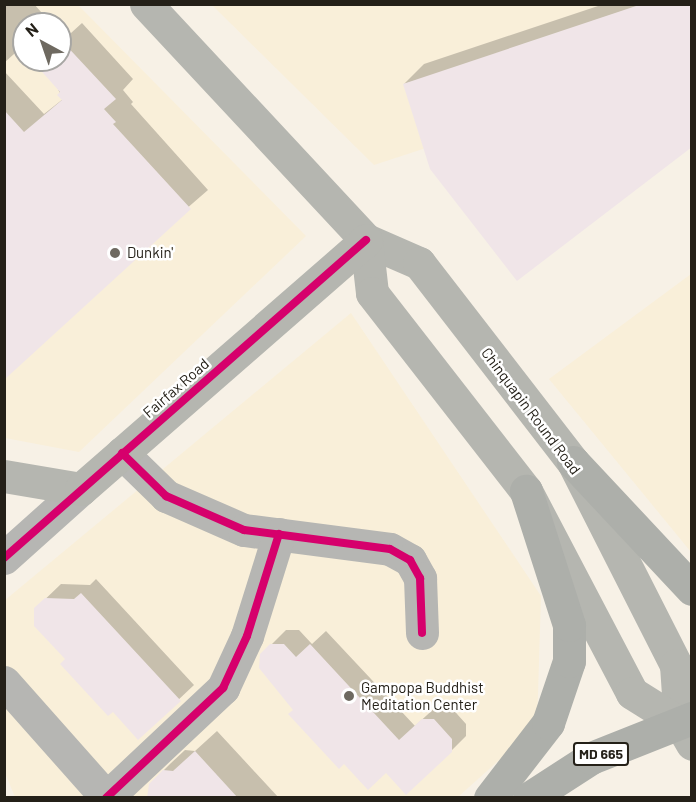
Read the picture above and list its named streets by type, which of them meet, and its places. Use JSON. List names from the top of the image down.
{
  "streets": {
    "main road": ["Fairfax Road", "Chinquapin Round Road", "MD 665"]
  },
  "crossings": [
    ["Fairfax Road", "Chinquapin Round Road"],
    ["Chinquapin Round Road", "MD 665"]
  ],
  "places": ["Dunkin'", "Gampopa Buddhist Meditation Center"],
  "north": "top left"
}
